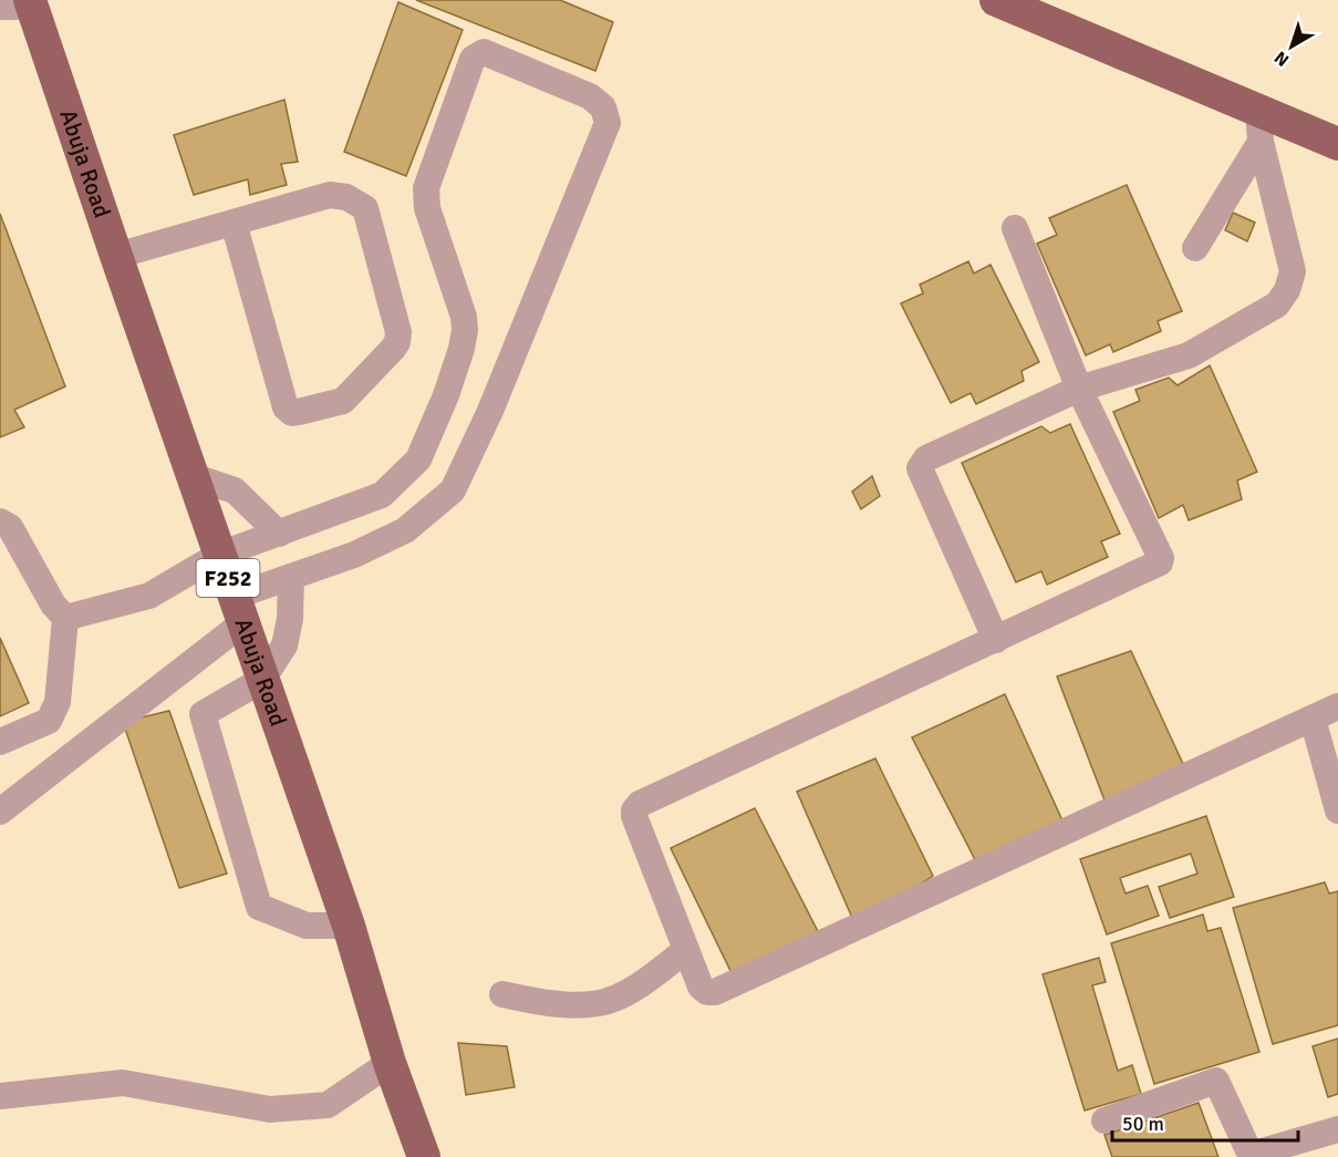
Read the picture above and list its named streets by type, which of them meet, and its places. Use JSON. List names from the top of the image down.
{
  "streets": {
    "main road": ["Abuja Road", "F252"]
  },
  "scale_bar": "50 m",
  "north": "bottom left"
}
